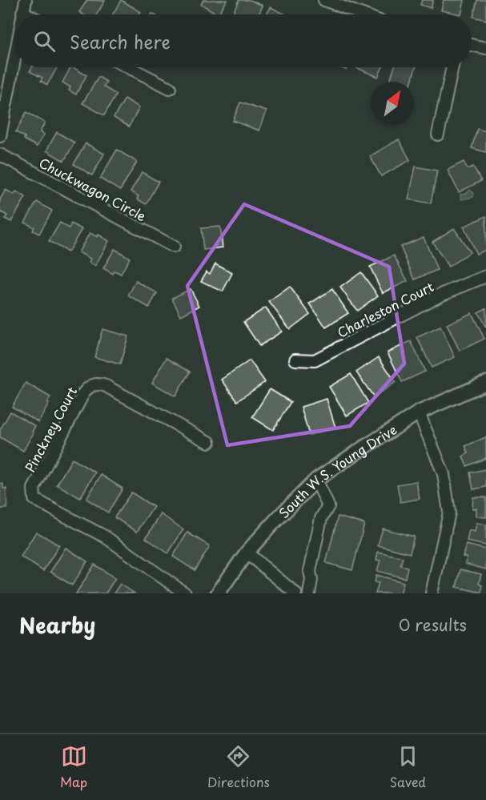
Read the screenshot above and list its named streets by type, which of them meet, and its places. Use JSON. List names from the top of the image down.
{
  "streets": {
    "main road": ["South W.S. Young Drive"],
    "street": ["Chuckwagon Circle", "Charleston Court", "Pinckney Court"]
  },
  "north": "top right",
  "page": {
    "search": "Search here",
    "heading": ["Nearby", "0 results"],
    "nav": ["Map", "Directions", "Saved"]
  }
}
